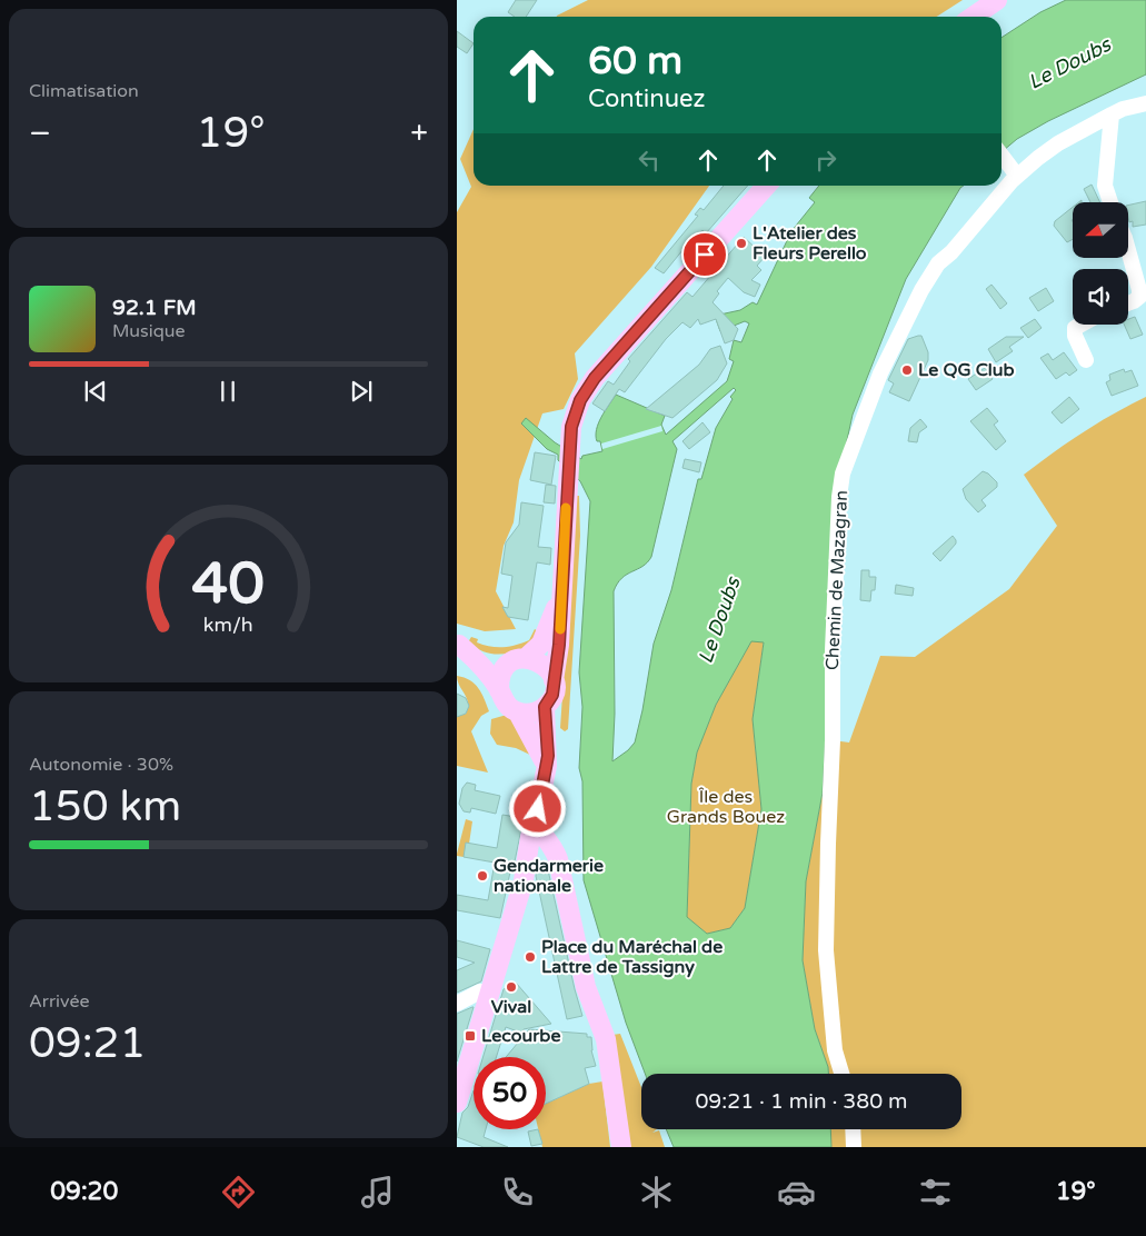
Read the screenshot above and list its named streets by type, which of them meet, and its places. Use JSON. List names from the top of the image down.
{
  "streets": {
    "street": ["Chemin de Mazagran"]
  },
  "water": ["Le Doubs"],
  "parks": ["Île des Grands Bouez"],
  "places": {
    "other": [
      "L'Atelier des Fleurs Perello",
      "Le QG Club",
      "Gendarmerie nationale",
      "Place du Maréchal de Lattre de Tassigny",
      "Vival"
    ],
    "transit": ["Lecourbe"]
  },
  "north": "left",
  "page": {
    "tile": [
      "Climatisation",
      ["Autonomie · 30%", "150 km"],
      ["Arrivée", "09:21"]
    ],
    "turn": ["60 m", "Continuez"],
    "heat": ["−", "19°", "+"],
    "song": ["92.1 FM", "Musique"],
    "limit": "50",
    "trip": "09:21 · 1 min · 380 m",
    "tabs": ["09:20", "19°"],
    "gauge": ["40", "km/h"]
  }
}
